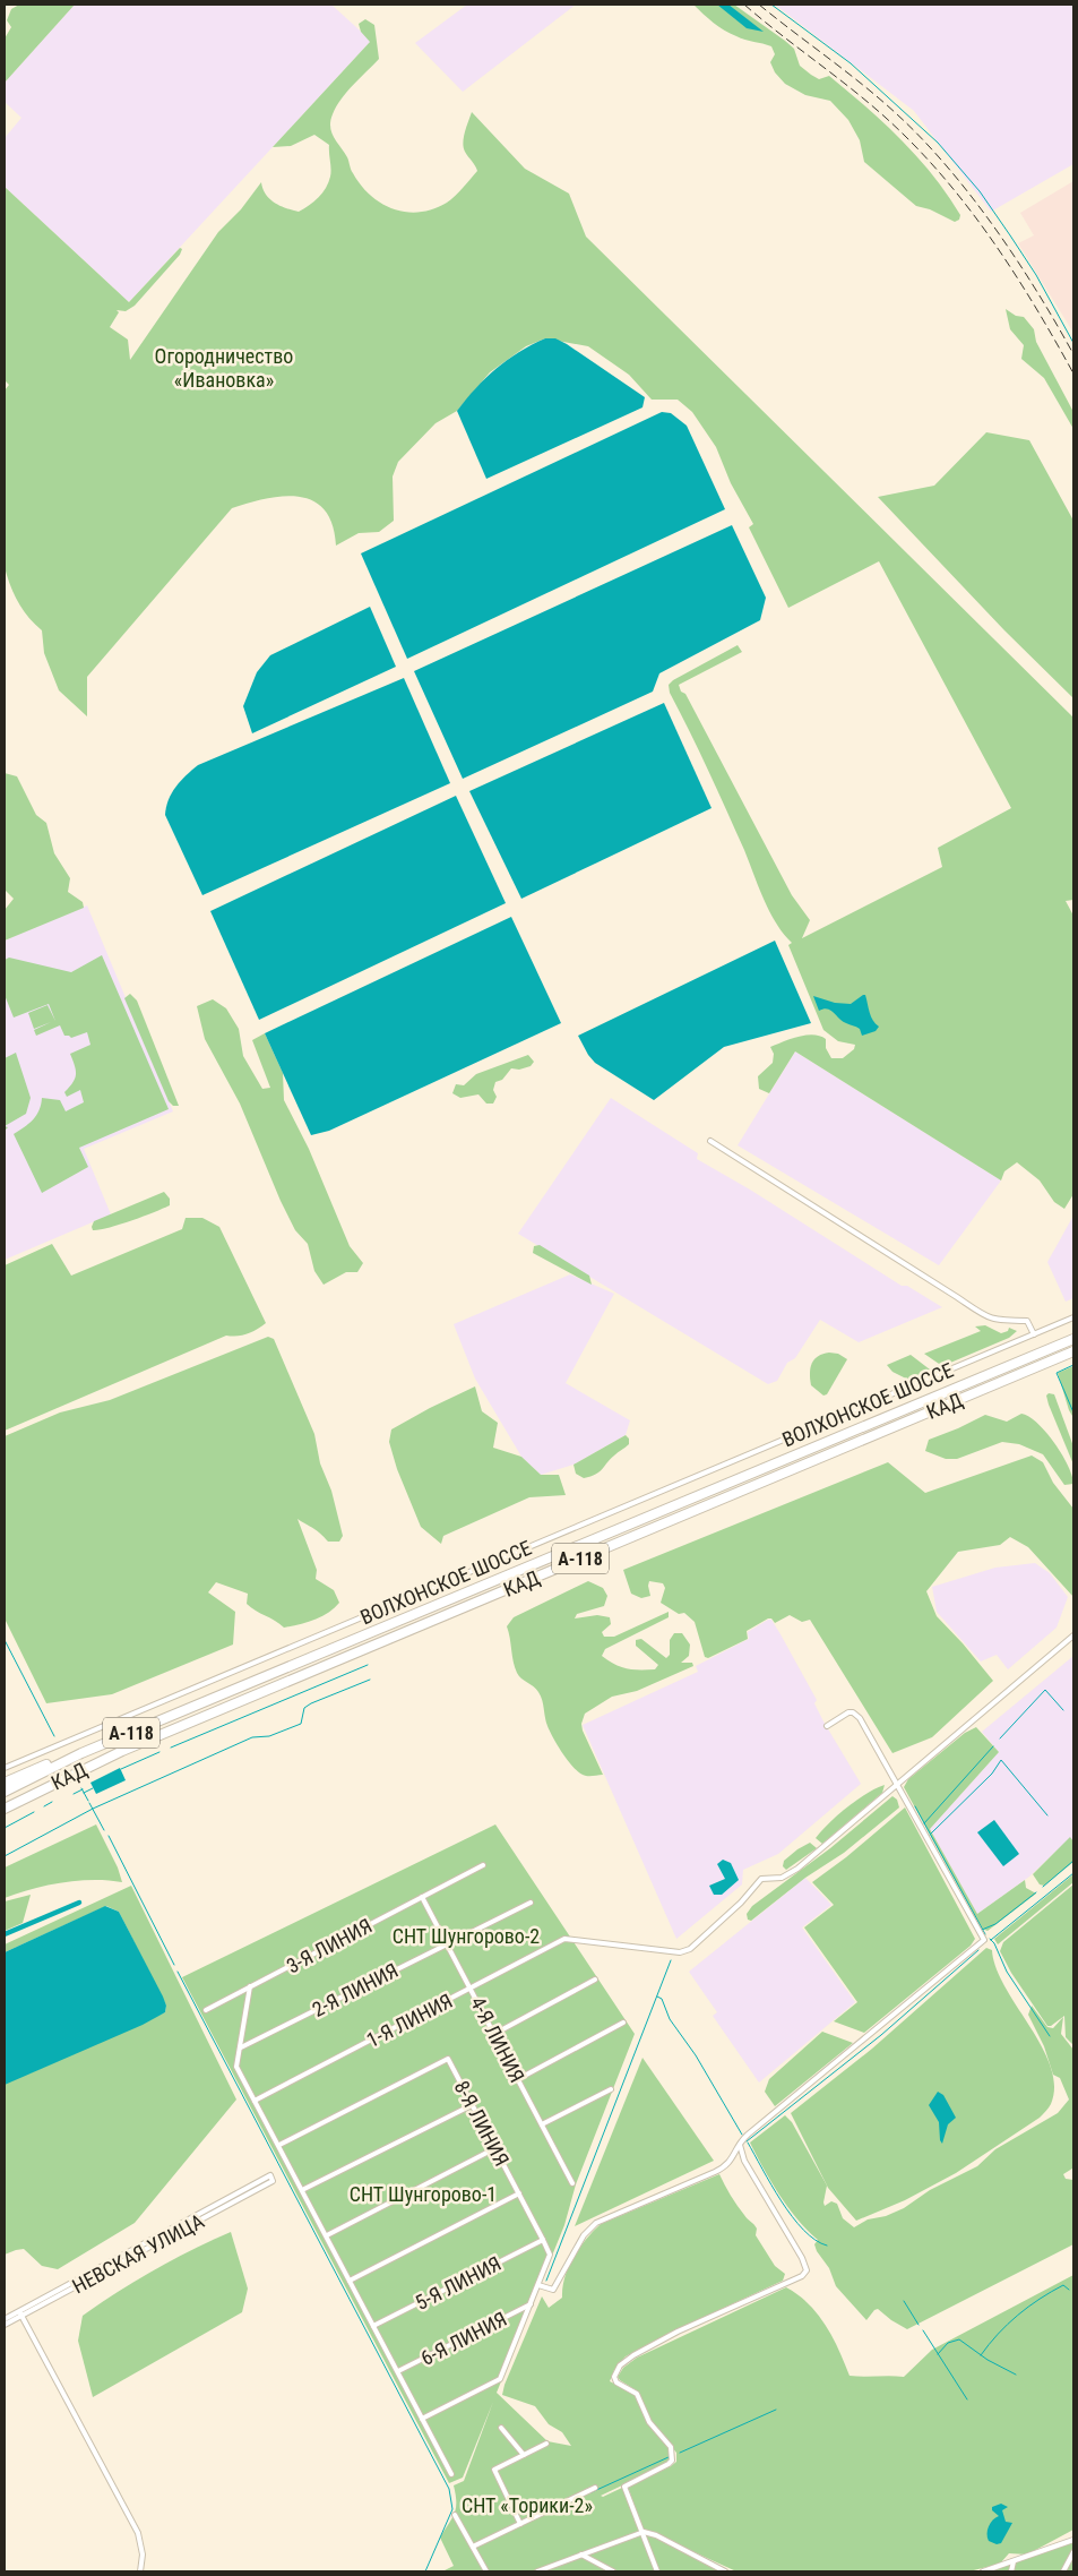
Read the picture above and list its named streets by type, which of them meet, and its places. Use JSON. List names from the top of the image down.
{
  "streets": {
    "highway": ["КАД", "А-118"],
    "street": [
      "ВОЛХОНСКОЕ ШОССЕ",
      "3-Я ЛИНИЯ",
      "2-Я ЛИНИЯ",
      "1-Я ЛИНИЯ",
      "4-Я ЛИНИЯ",
      "8-Я ЛИНИЯ",
      "НЕВСКАЯ УЛИЦА",
      "5-Я ЛИНИЯ",
      "6-Я ЛИНИЯ"
    ]
  },
  "crossings": [
    ["3-Я ЛИНИЯ", "4-Я ЛИНИЯ"],
    ["2-Я ЛИНИЯ", "4-Я ЛИНИЯ"],
    ["1-Я ЛИНИЯ", "4-Я ЛИНИЯ"],
    ["8-Я ЛИНИЯ", "5-Я ЛИНИЯ"]
  ],
  "parks": [
    "Огородничество «Ивановка»",
    "СНТ Шунгорово-2",
    "СНТ Шунгорово-1",
    "СНТ «Торики-2»"
  ]
}
